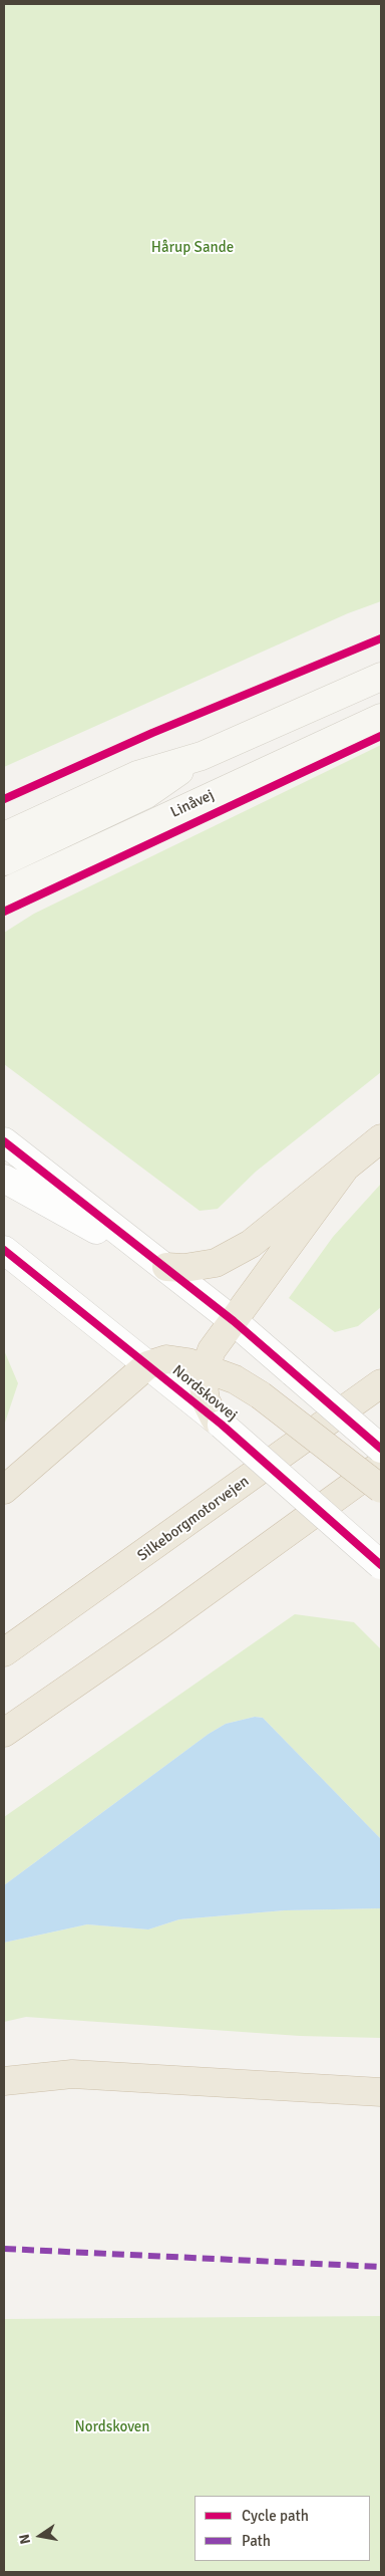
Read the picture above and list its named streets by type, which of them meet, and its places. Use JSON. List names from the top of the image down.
{
  "streets": {
    "highway": ["Silkeborgmotorvejen"],
    "main road": ["Linåvej"],
    "street": ["Nordskovvej"]
  },
  "parks": ["Hårup Sande", "Nordskoven"],
  "legend": ["Cycle path", "Path"],
  "north": "left"
}
